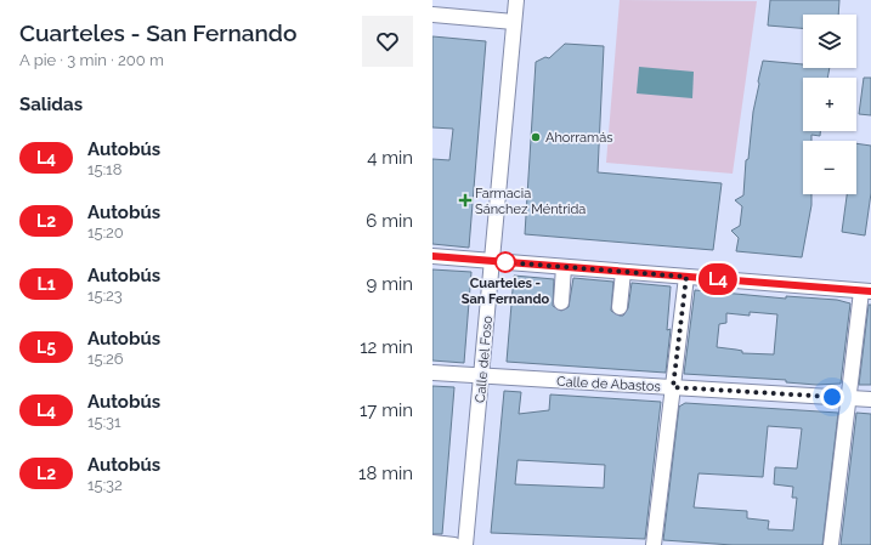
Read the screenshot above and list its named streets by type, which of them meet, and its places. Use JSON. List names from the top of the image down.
{
  "streets": {
    "street": ["Calle del Foso", "Calle de Abastos"]
  },
  "crossings": [
    ["Calle del Foso", "Calle de Abastos"]
  ],
  "places": {
    "other": ["Ahorramás", "Cuarteles - San Fernando"],
    "health": ["Farmacia Sánchez Méntrida"]
  },
  "lines": ["bus line L4"],
  "page": {
    "heading": [
      ["Cuarteles - San Fernando", "A pie · 3 min · 200 m"],
      "Salidas"
    ],
    "on_map": "L4",
    "map_buttons": ["+", "−"],
    "list": [
      {
        "mark": "L4",
        "name": "Autobús",
        "note": "15:18",
        "value": "4 min"
      },
      {
        "mark": "L2",
        "name": "Autobús",
        "note": "15:20",
        "value": "6 min"
      },
      {
        "mark": "L1",
        "name": "Autobús",
        "note": "15:23",
        "value": "9 min"
      },
      {
        "mark": "L5",
        "name": "Autobús",
        "note": "15:26",
        "value": "12 min"
      },
      {
        "mark": "L4",
        "name": "Autobús",
        "note": "15:31",
        "value": "17 min"
      },
      {
        "mark": "L2",
        "name": "Autobús",
        "note": "15:32",
        "value": "18 min"
      }
    ]
  }
}
